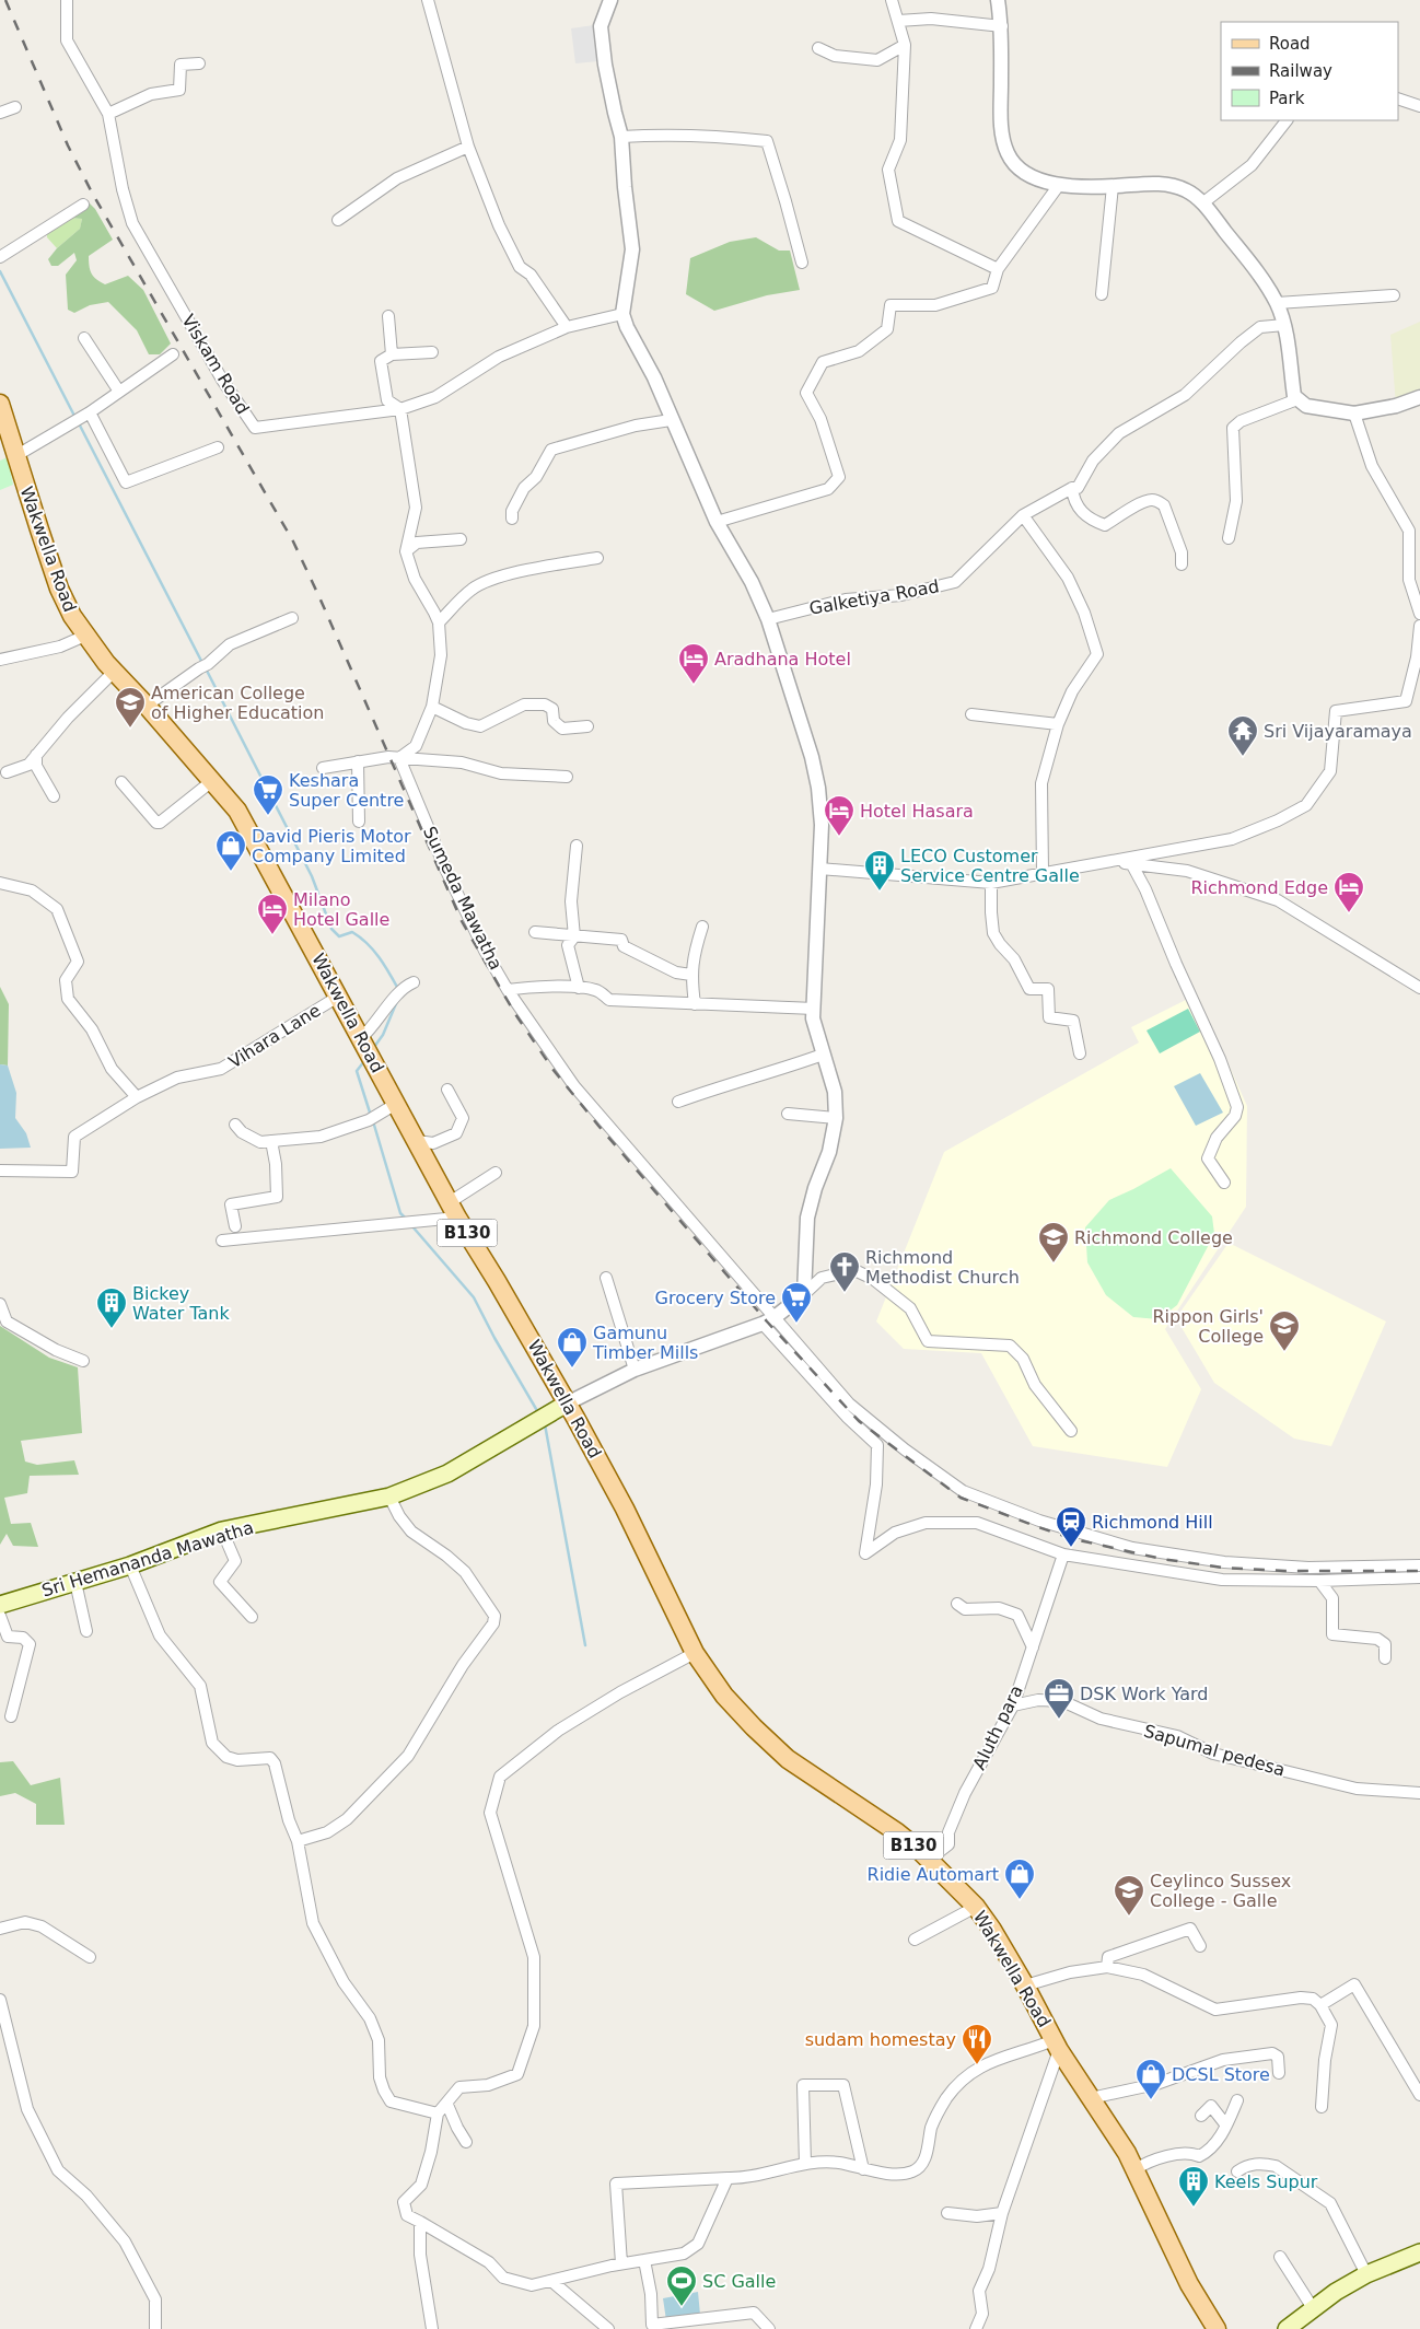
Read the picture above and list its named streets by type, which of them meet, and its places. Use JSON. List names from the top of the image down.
{
  "streets": {
    "main road": ["Wakwella Road", "B130", "Sri Hemananda Mawatha"],
    "street": [
      "Viskam Road",
      "Galketiya Road",
      "Sumeda Mawatha",
      "Vihara Lane",
      "Aluth para",
      "Sapumal pedesa"
    ]
  },
  "crossings": [
    ["Wakwella Road", "Vihara Lane"],
    ["Wakwella Road", "Sri Hemananda Mawatha"],
    ["Wakwella Road", "Aluth para"],
    ["Aluth para", "Sapumal pedesa"]
  ],
  "places": {
    "hotel": [
      "Aradhana Hotel",
      "Hotel Hasara",
      "Richmond Edge",
      "Milano Hotel Galle"
    ],
    "school or university": [
      "American College of Higher Education",
      "Richmond College",
      "Rippon Girls' College",
      "Ceylinco Sussex College - Galle"
    ],
    "temple": ["Sri Vijayaramaya"],
    "supermarket": ["Keshara Super Centre", "Grocery Store"],
    "shop": [
      "David Pieris Motor Company Limited",
      "Gamunu Timber Mills",
      "Ridie Automart",
      "DCSL Store"
    ],
    "building": ["LECO Customer Service Centre Galle", "Bickey Water Tank", "Keels Supur"],
    "church": ["Richmond Methodist Church"],
    "station": ["Richmond Hill"],
    "office": ["DSK Work Yard"],
    "restaurant": ["sudam homestay"],
    "sports": ["SC Galle"]
  },
  "legend": ["Road", "Railway", "Park"]
}
